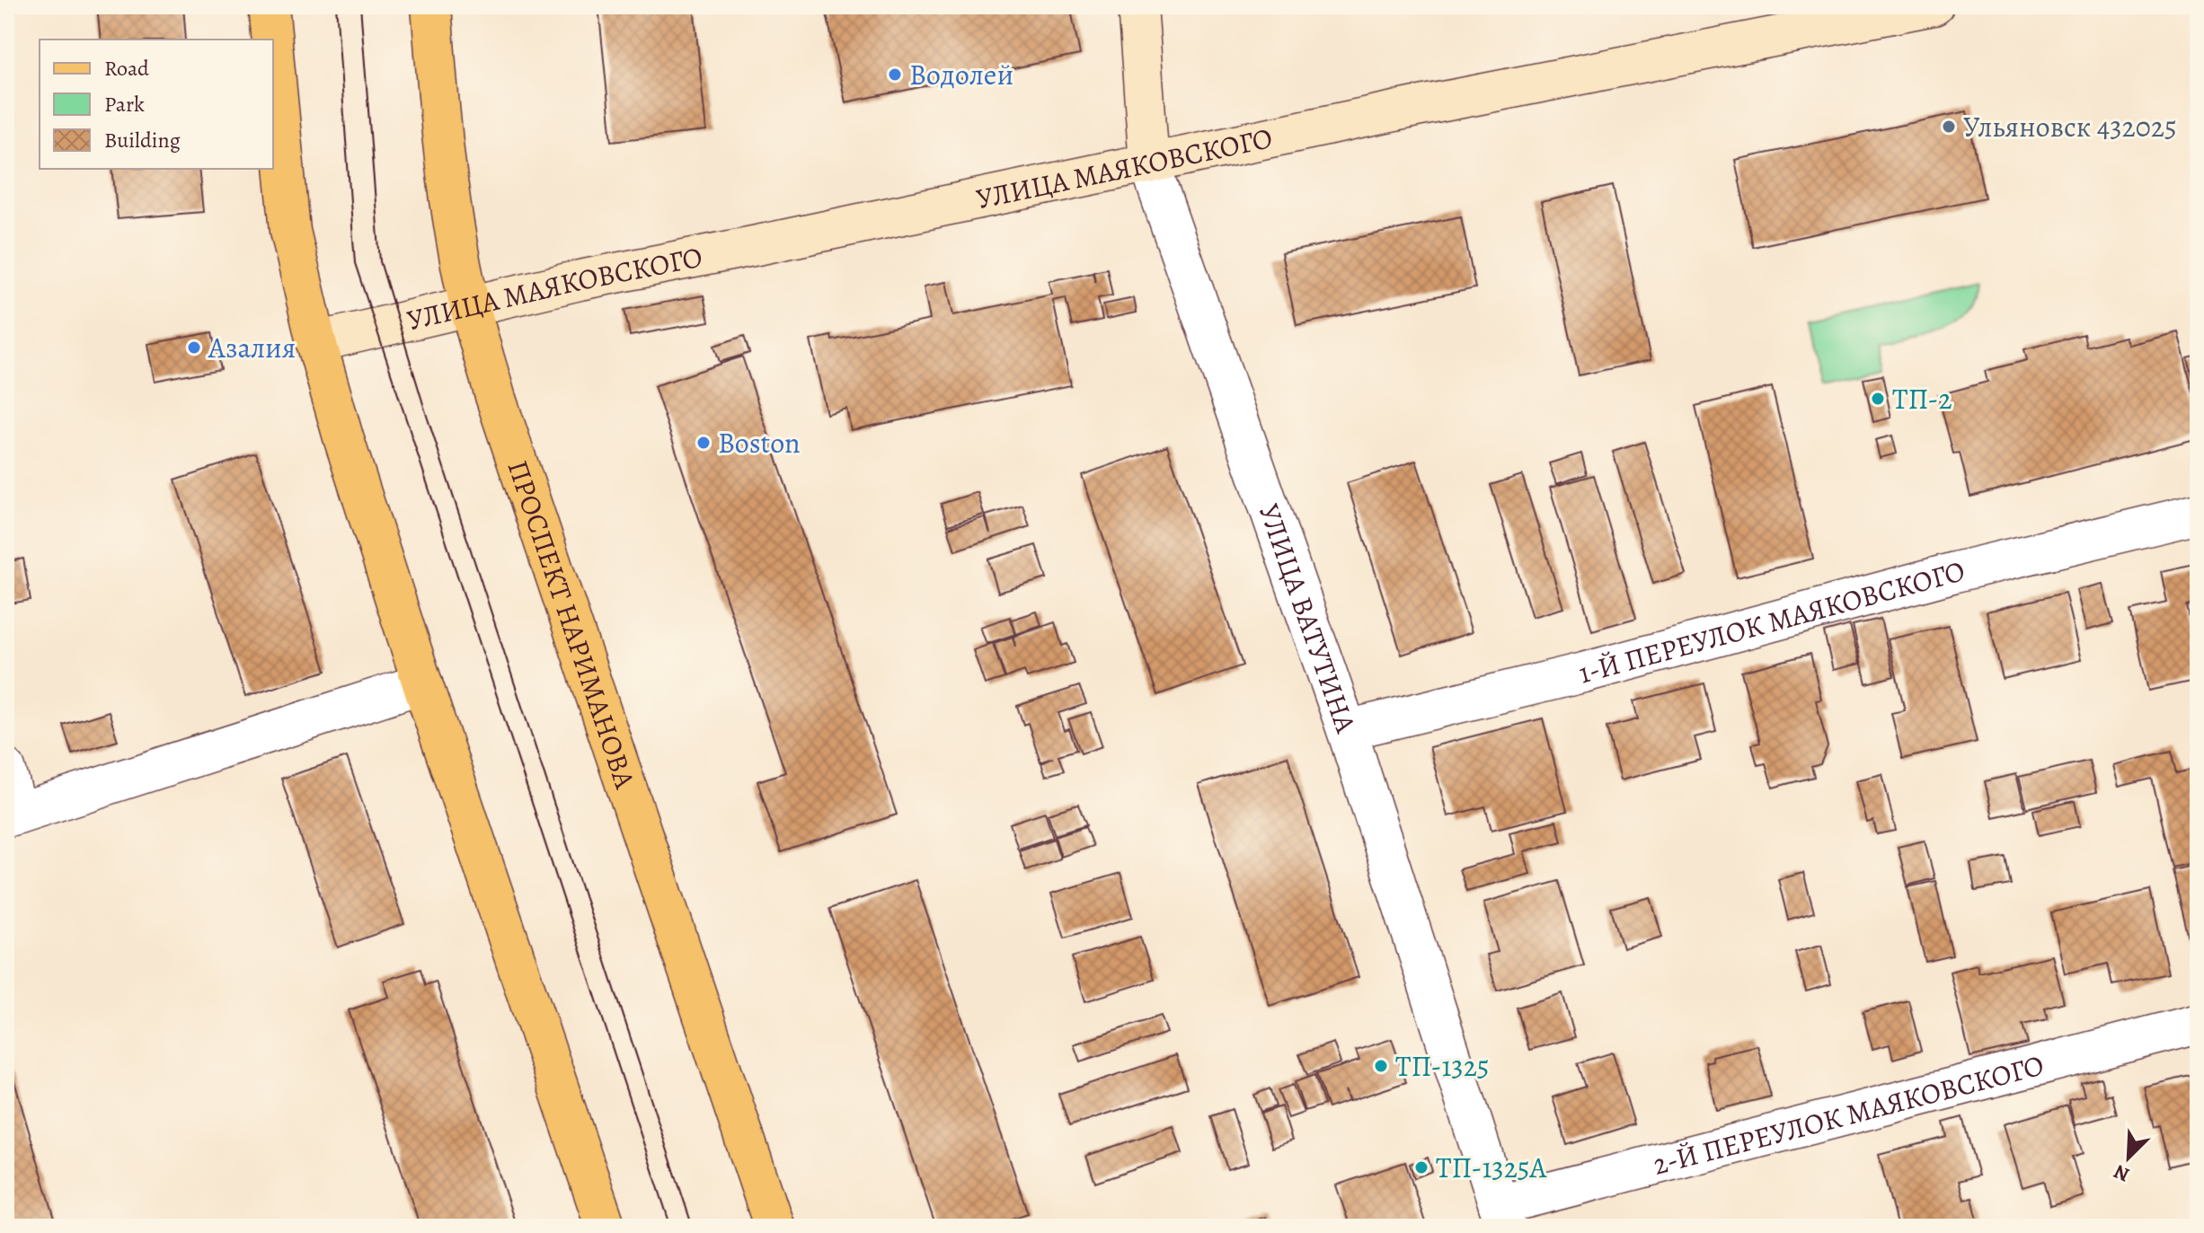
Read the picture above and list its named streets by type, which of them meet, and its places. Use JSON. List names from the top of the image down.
{
  "streets": {
    "main road": ["ПРОСПЕКТ НАРИМАНОВА"],
    "street": [
      "УЛИЦА МАЯКОВСКОГО",
      "УЛИЦА ВАТУТИНА",
      "1-Й ПЕРЕУЛОК МАЯКОВСКОГО",
      "2-Й ПЕРЕУЛОК МАЯКОВСКОГО"
    ]
  },
  "crossings": [
    ["УЛИЦА МАЯКОВСКОГО", "УЛИЦА ВАТУТИНА"],
    ["УЛИЦА МАЯКОВСКОГО", "ПРОСПЕКТ НАРИМАНОВА"],
    ["УЛИЦА ВАТУТИНА", "1-Й ПЕРЕУЛОК МАЯКОВСКОГО"],
    ["УЛИЦА ВАТУТИНА", "2-Й ПЕРЕУЛОК МАЯКОВСКОГО"]
  ],
  "places": [
    "Водолей",
    "Ульяновск 432025",
    "Азалия",
    "ТП-2",
    "Boston",
    "ТП-1325",
    "ТП-1325А"
  ],
  "legend": ["Road", "Park", "Building"],
  "north": "bottom left"
}
